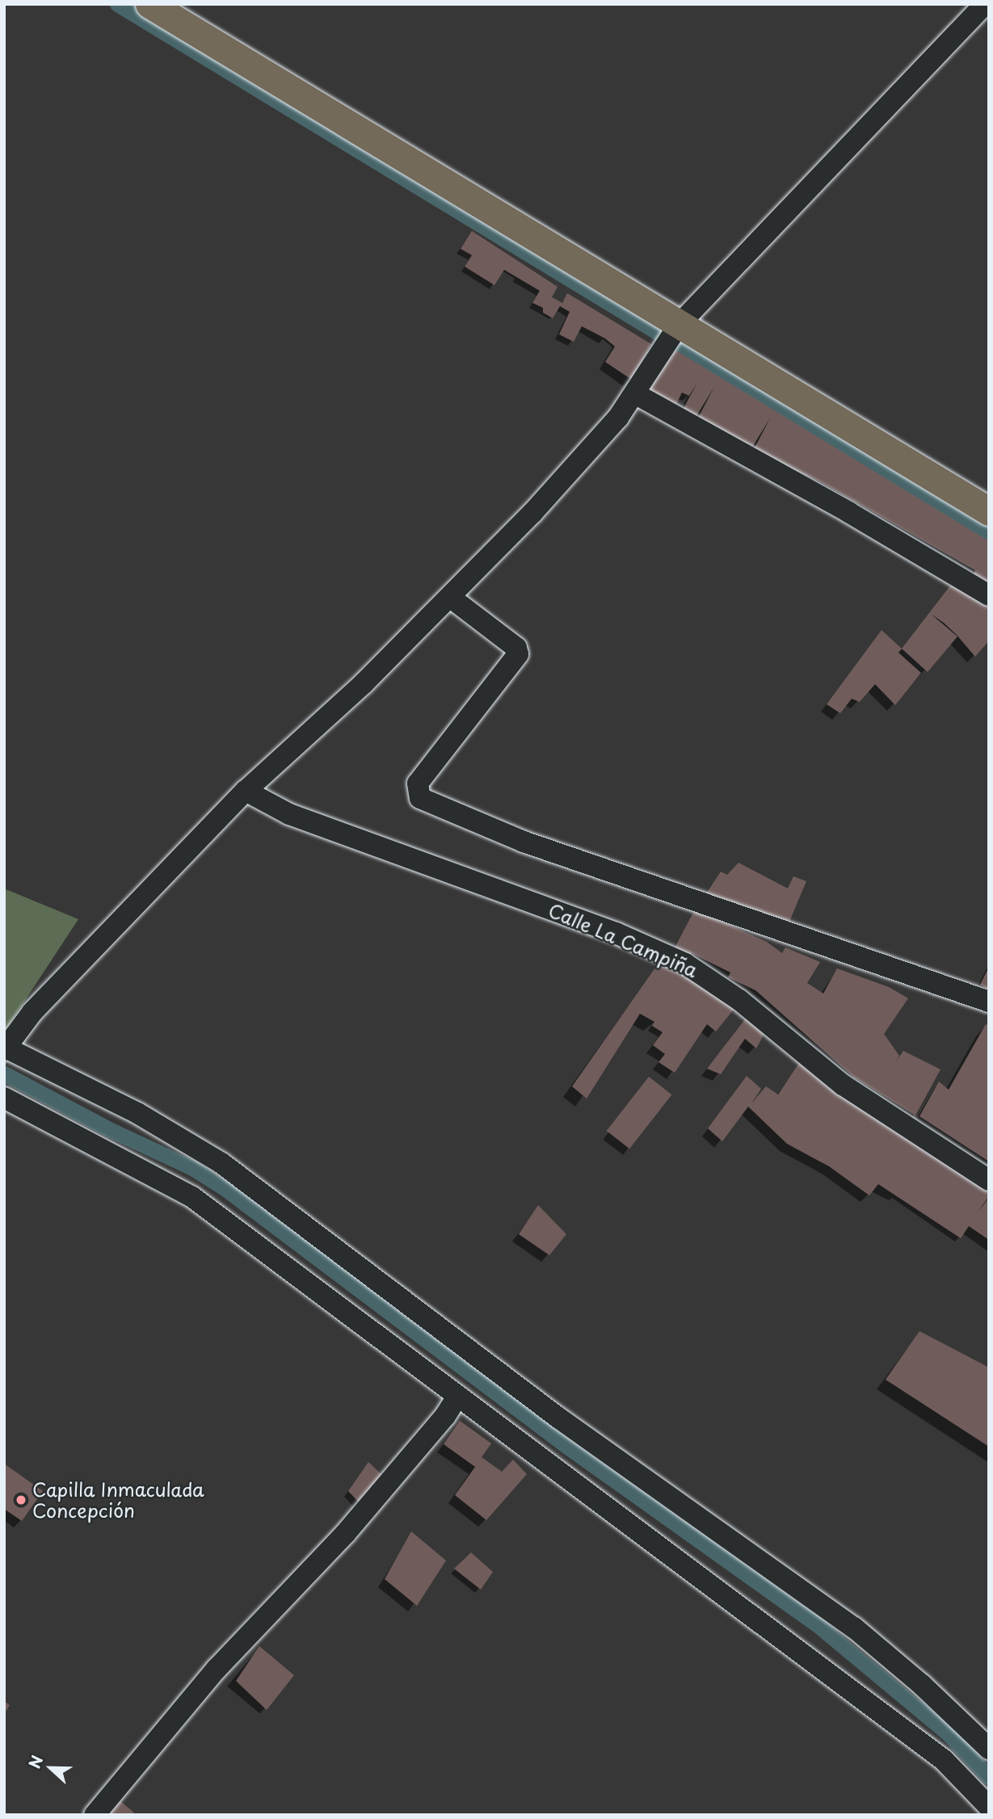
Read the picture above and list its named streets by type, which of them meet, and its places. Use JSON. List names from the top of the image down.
{
  "streets": {
    "street": ["Calle La Campiña"]
  },
  "places": ["Capilla Inmaculada Concepción"],
  "north": "left"
}
